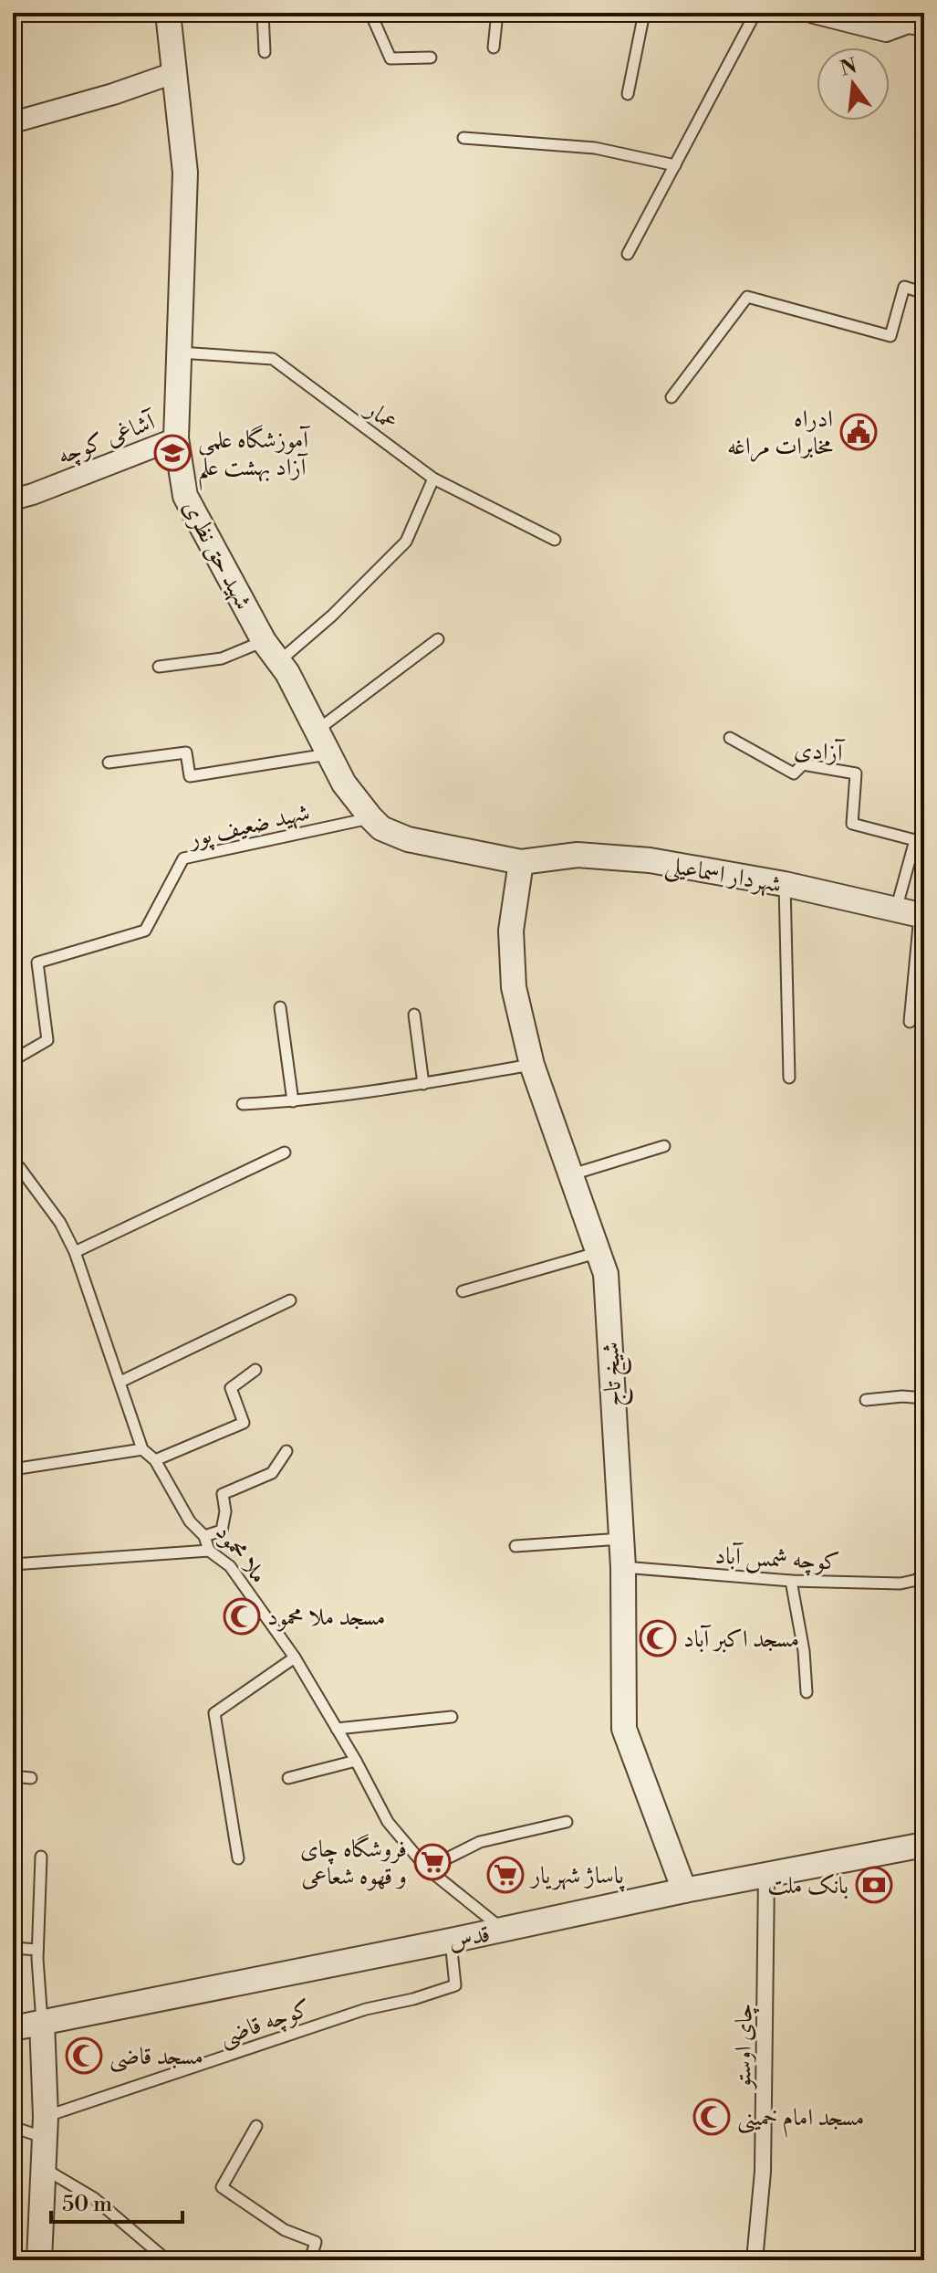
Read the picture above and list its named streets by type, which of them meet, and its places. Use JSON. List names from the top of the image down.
{
  "streets": {
    "street": [
      "آشاغی کوچه",
      "شهید حق نظری",
      "شهردار اسماعیلی",
      "شیخ تاج",
      "قدس",
      "چای اوستو"
    ],
    "lane": [
      "عمار",
      "آزادی",
      "شهید ضعیف پور",
      "ملا محمود",
      "کوچه شمس آباد",
      "کوچه قاضی"
    ]
  },
  "crossings": [
    ["عمار", "شهید حق نظری"],
    ["آشاغی کوچه", "شهید حق نظری"],
    ["شهید حق نظری", "شهید ضعیف پور"],
    ["شهید حق نظری", "شهردار اسماعیلی"],
    ["شهید حق نظری", "شیخ تاج"],
    ["آزادی", "شهردار اسماعیلی"],
    ["شهردار اسماعیلی", "شیخ تاج"],
    ["شیخ تاج", "کوچه شمس آباد"],
    ["شیخ تاج", "قدس"],
    ["ملا محمود", "قدس"],
    ["قدس", "کوچه قاضی"],
    ["قدس", "چای اوستو"]
  ],
  "places": {
    "public building": ["ادراه مخابرات مراغه"],
    "school or university": ["آموزشگاه علمی آزاد بهشت علم"],
    "mosque": [
      "مسجد ملا محمود",
      "مسجد اکبر آباد",
      "مسجد قاضی",
      "مسجد امام خمینی"
    ],
    "supermarket": ["فروشگاه چای و قهوه شعاعی", "پاساژ شهریار"],
    "bank": ["بانک ملت"]
  },
  "scale_bar": "50 m",
  "north": "top"
}
